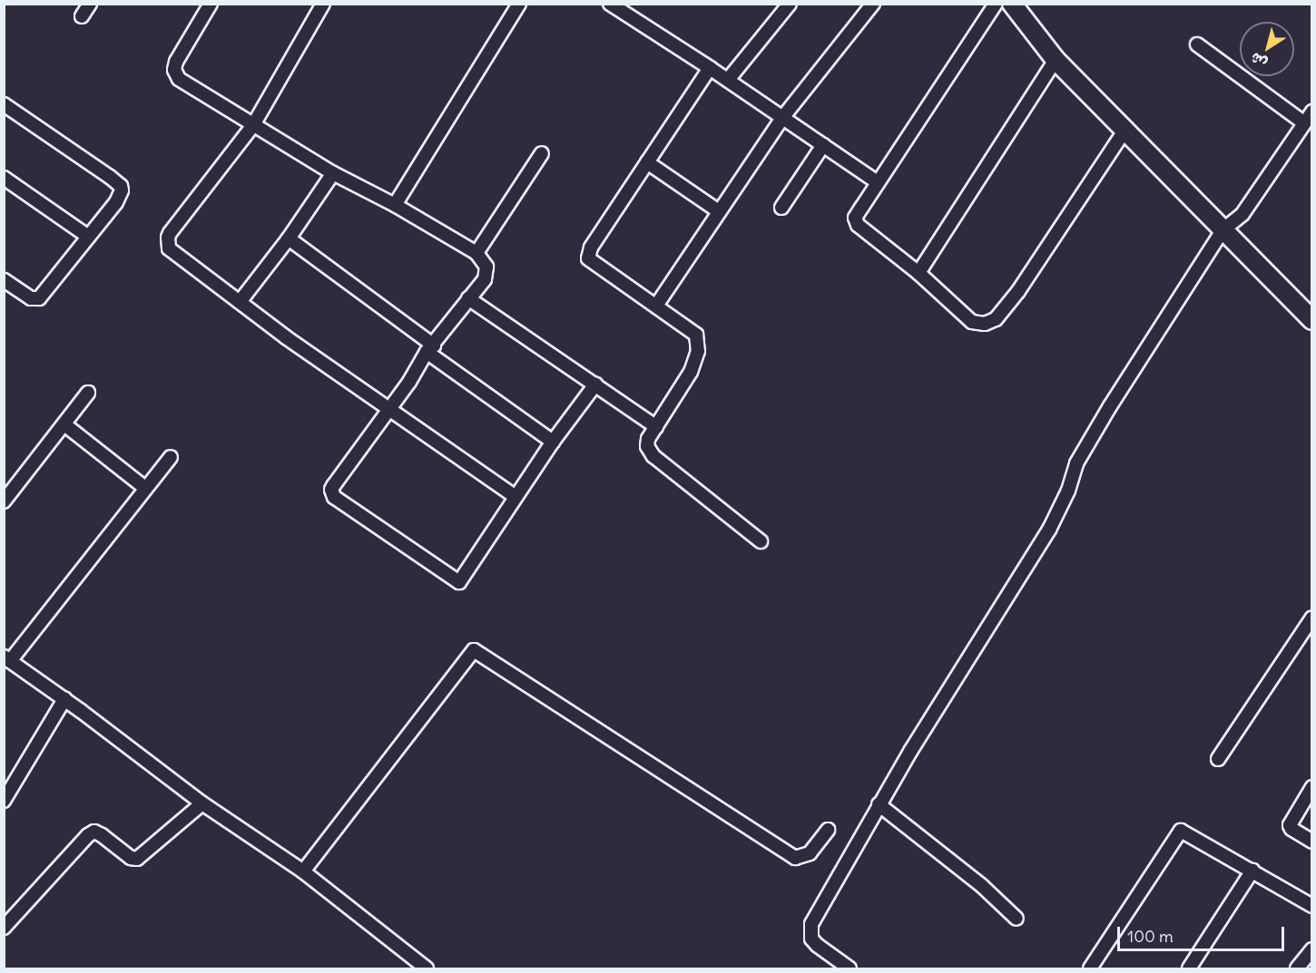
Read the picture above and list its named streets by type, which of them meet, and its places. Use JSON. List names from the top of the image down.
{
  "scale_bar": "100 m",
  "north": "bottom left"
}
